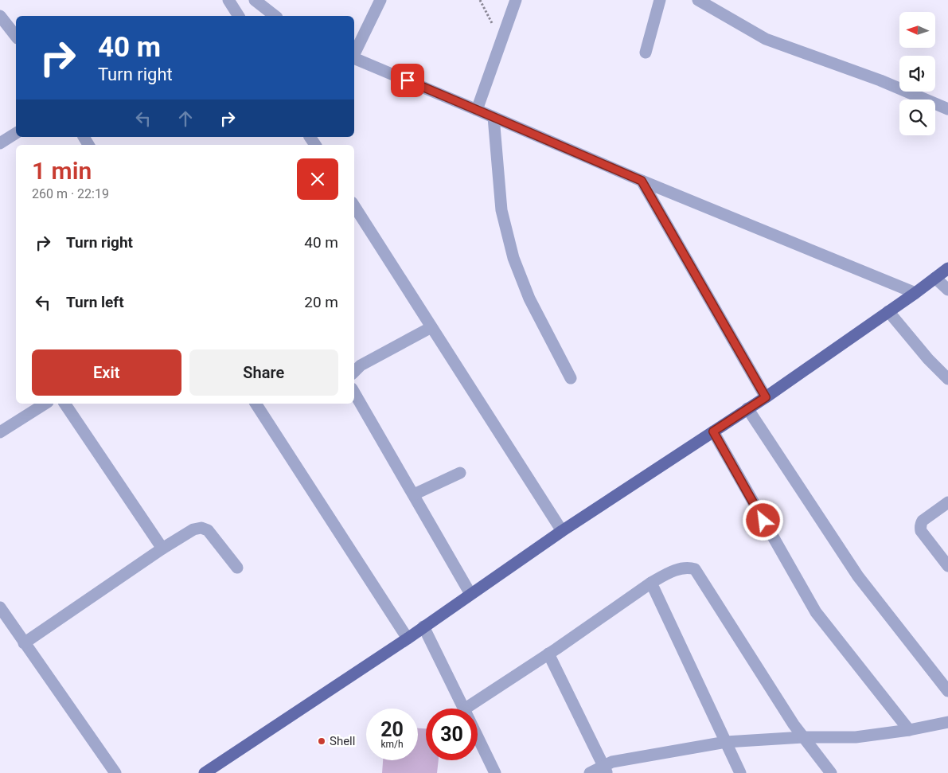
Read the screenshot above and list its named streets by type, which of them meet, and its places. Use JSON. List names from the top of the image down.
{
  "places": ["Shell"],
  "north": "left",
  "page": {
    "turn": ["40 m", "Turn right"],
    "heading": ["1 min", "260 m · 22:19"],
    "list": [
      {
        "name": "Turn right",
        "value": "40 m"
      },
      {
        "name": "Turn left",
        "value": "20 m"
      }
    ],
    "buttons": ["Exit", "Share"],
    "speed": "20 km/h",
    "limit": "30"
  }
}
